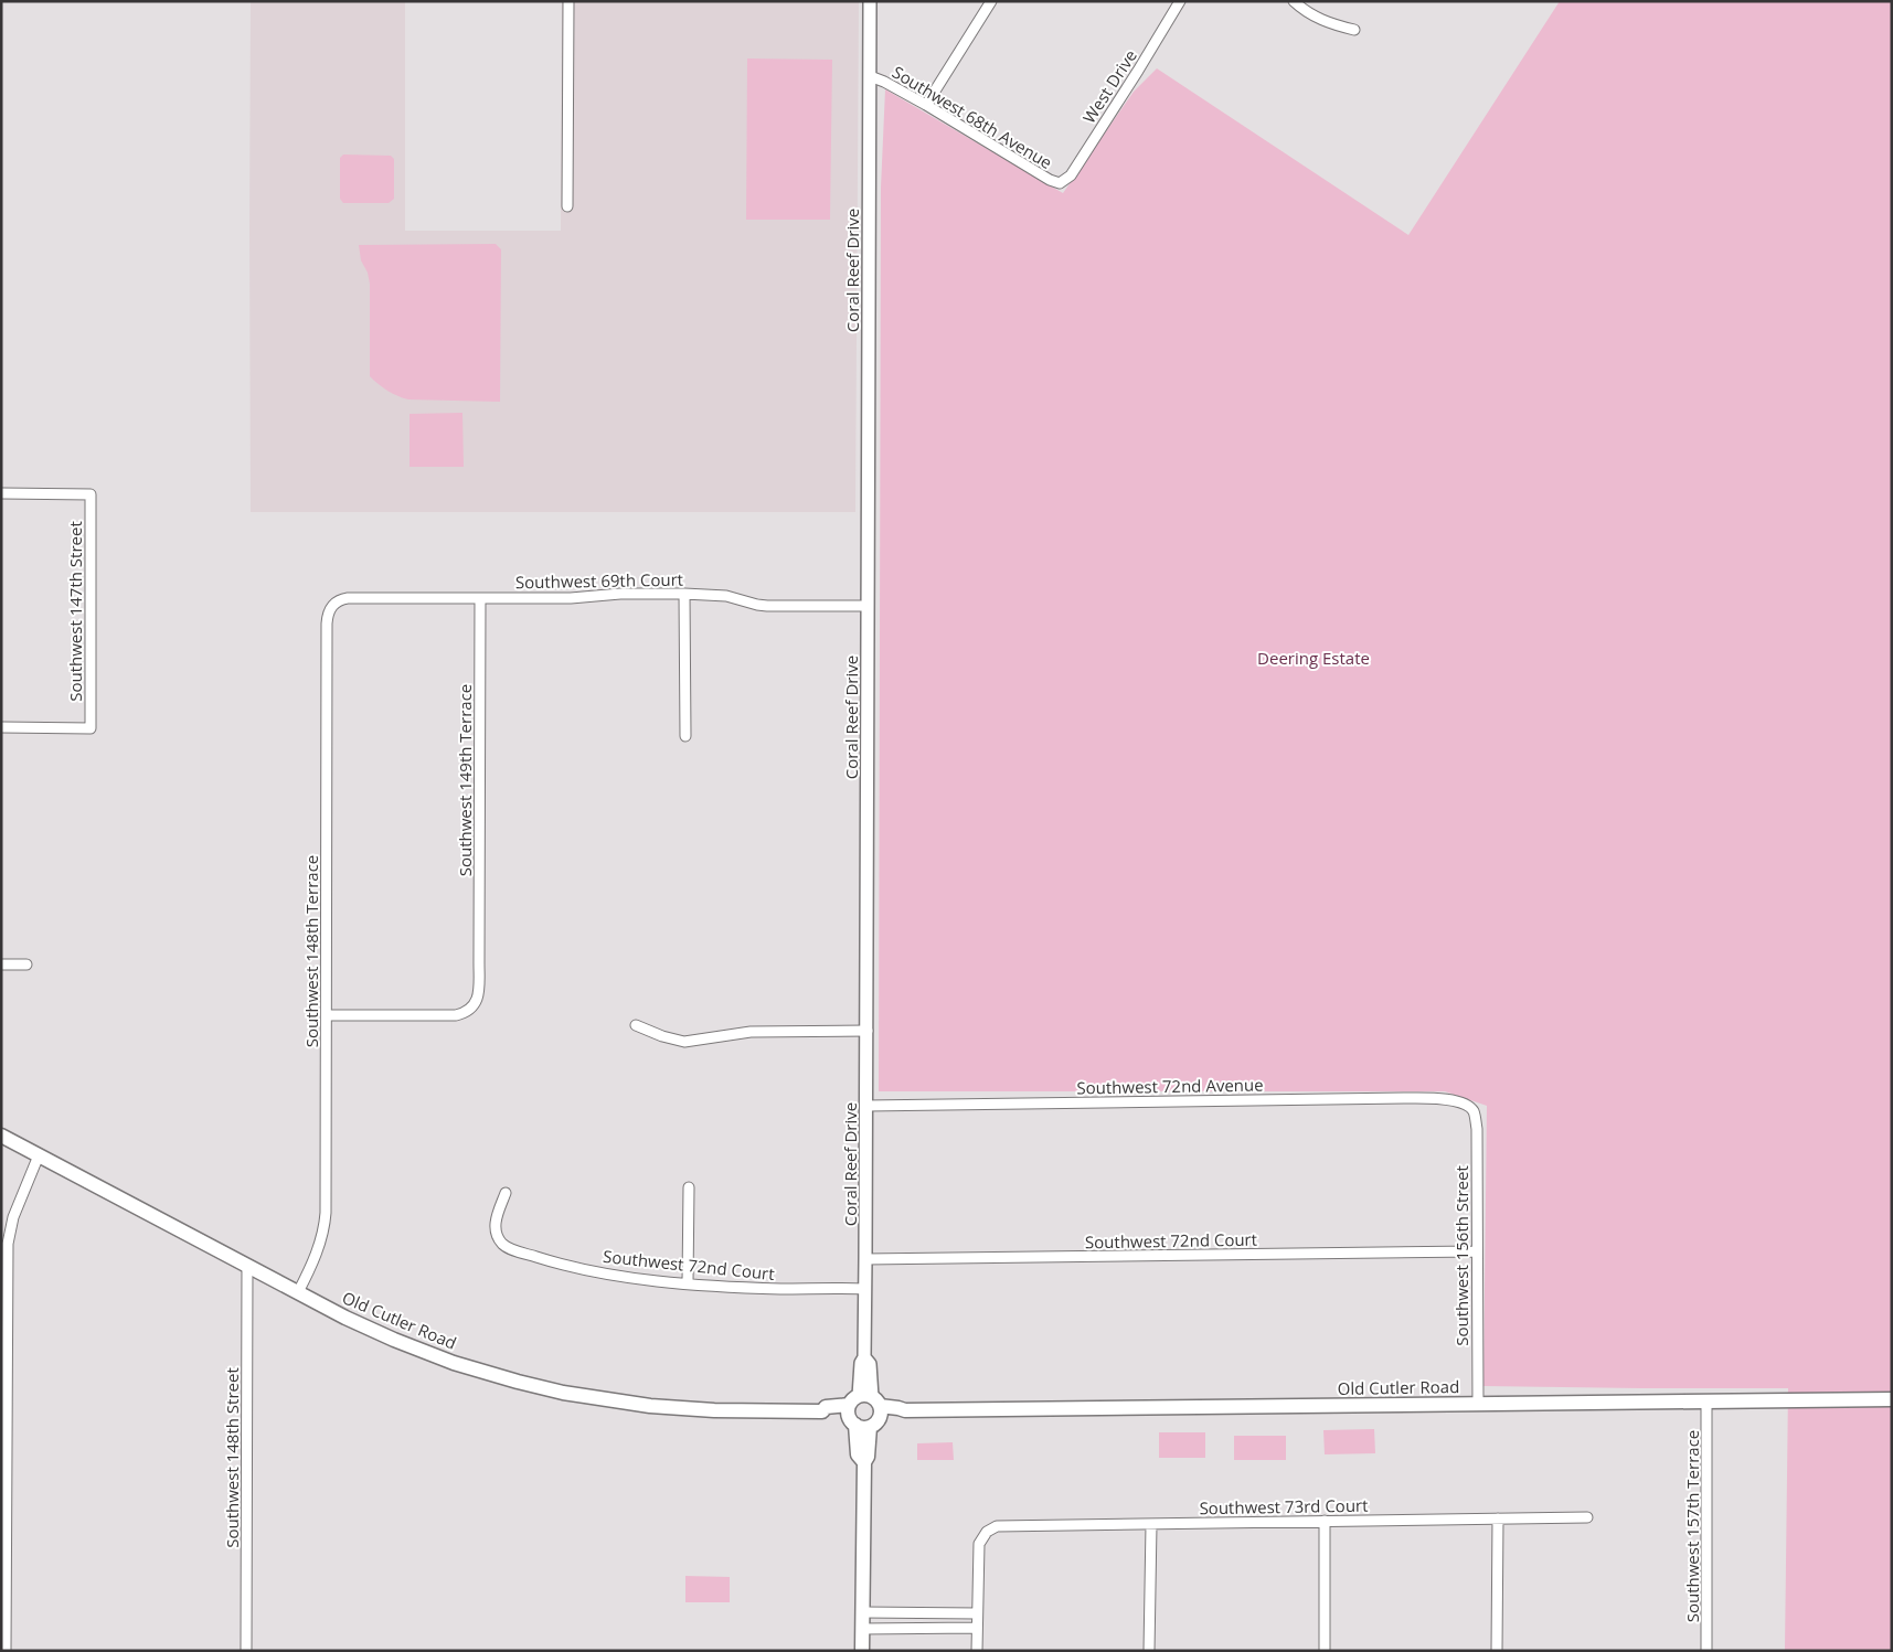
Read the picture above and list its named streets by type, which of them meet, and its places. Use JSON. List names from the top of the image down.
{
  "streets": {
    "main road": ["Old Cutler Road"],
    "street": [
      "West Drive",
      "Southwest 68th Avenue",
      "Coral Reef Drive",
      "Southwest 69th Court",
      "Southwest 147th Street",
      "Southwest 149th Terrace",
      "Southwest 148th Terrace",
      "Southwest 72nd Avenue",
      "Southwest 72nd Court",
      "Southwest 156th Street",
      "Southwest 148th Street",
      "Southwest 73rd Court",
      "Southwest 157th Terrace"
    ]
  },
  "crossings": [
    ["West Drive", "Southwest 68th Avenue"],
    ["Southwest 68th Avenue", "Coral Reef Drive"],
    ["Coral Reef Drive", "Southwest 69th Court"],
    ["Coral Reef Drive", "Southwest 72nd Avenue"],
    ["Coral Reef Drive", "Southwest 72nd Court"],
    ["Coral Reef Drive", "Old Cutler Road"],
    ["Southwest 69th Court", "Southwest 149th Terrace"],
    ["Southwest 69th Court", "Southwest 148th Terrace"],
    ["Southwest 149th Terrace", "Southwest 148th Terrace"],
    ["Southwest 148th Terrace", "Old Cutler Road"],
    ["Southwest 72nd Avenue", "Southwest 156th Street"],
    ["Southwest 72nd Court", "Southwest 156th Street"],
    ["Southwest 156th Street", "Old Cutler Road"],
    ["Old Cutler Road", "Southwest 148th Street"],
    ["Old Cutler Road", "Southwest 157th Terrace"]
  ],
  "parks": ["Deering Estate"]
}
